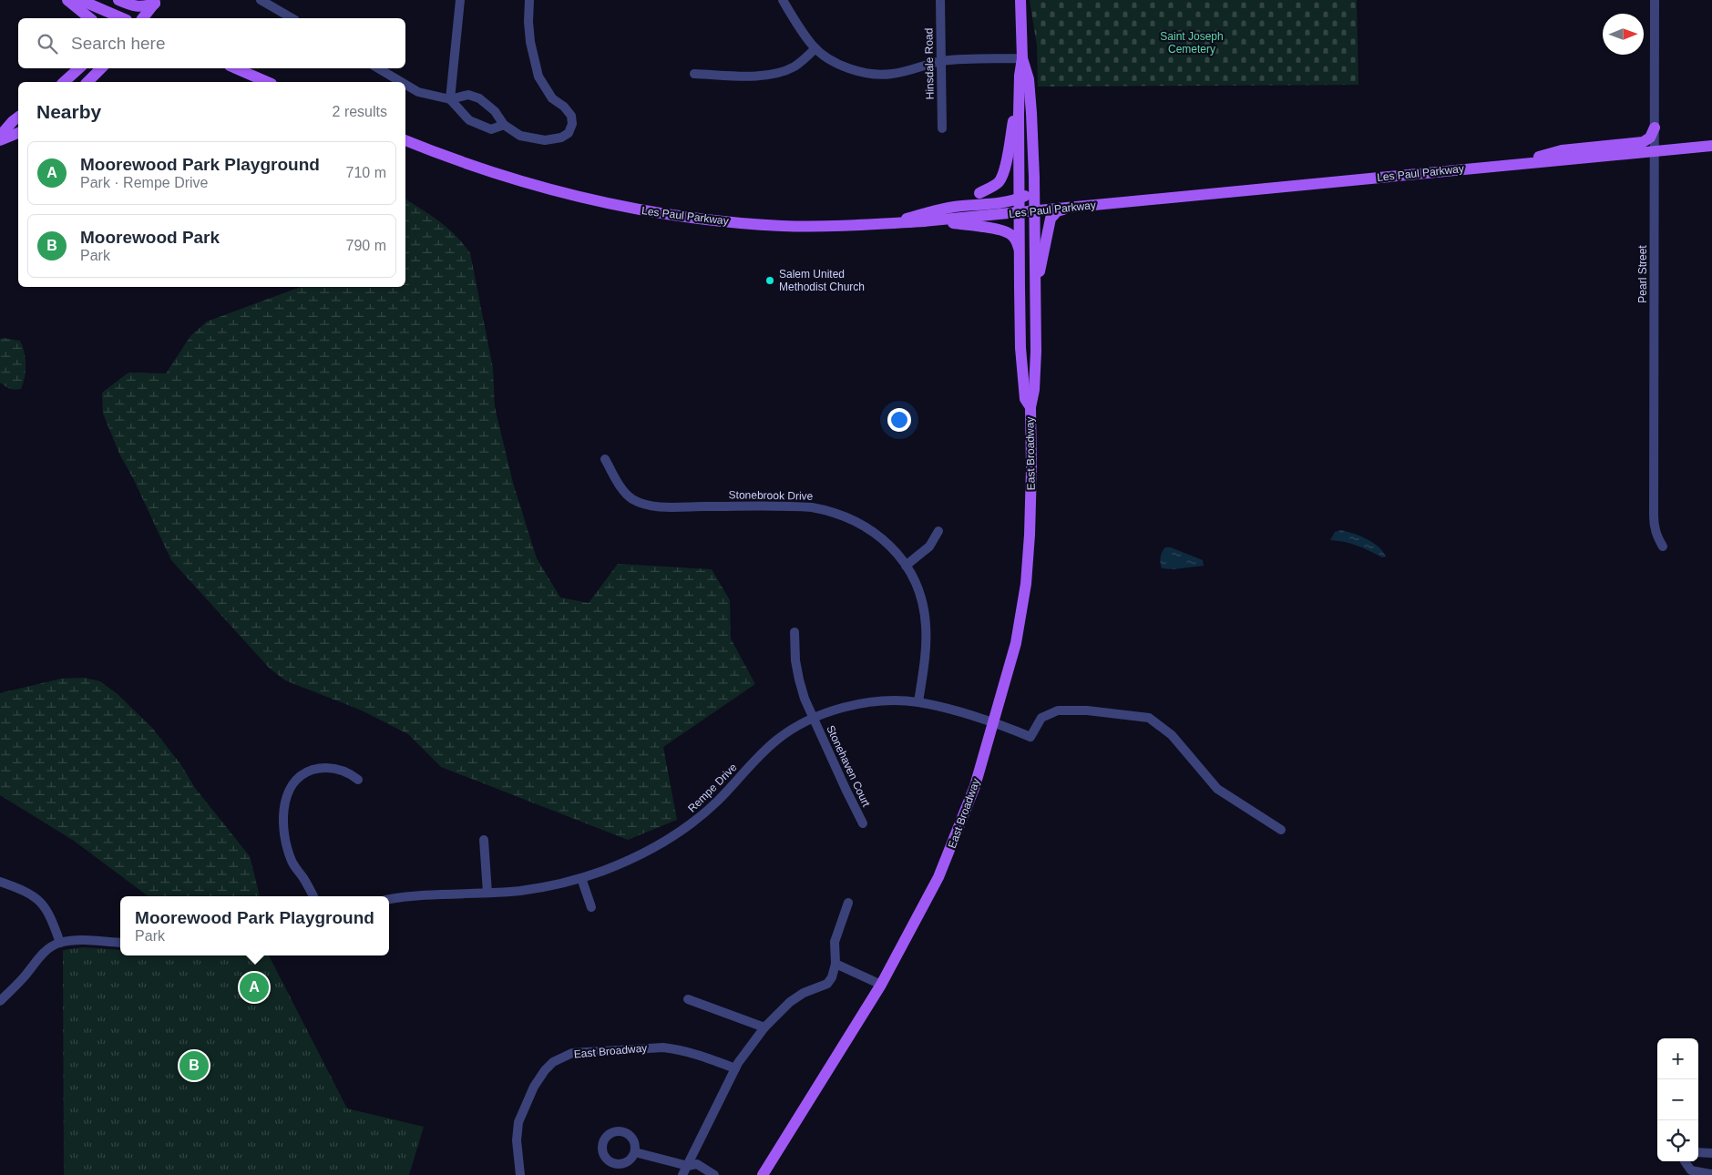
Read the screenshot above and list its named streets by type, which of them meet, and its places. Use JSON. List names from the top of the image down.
{
  "streets": {
    "main road": ["Les Paul Parkway", "East Broadway"],
    "street": [
      "Hinsdale Road",
      "Pearl Street",
      "Stonebrook Drive",
      "Stonehaven Court",
      "Rempe Drive"
    ]
  },
  "crossings": [
    ["Les Paul Parkway", "Pearl Street"],
    ["Les Paul Parkway", "East Broadway"],
    ["East Broadway", "Rempe Drive"],
    ["Stonebrook Drive", "Rempe Drive"],
    ["Stonehaven Court", "Rempe Drive"]
  ],
  "parks": ["Saint Joseph Cemetery"],
  "places": ["Salem United Methodist Church"],
  "north": "right",
  "page": {
    "search": "Search here",
    "heading": ["Nearby", "2 results"],
    "list": [
      {
        "mark": "A",
        "name": "Moorewood Park Playground",
        "note": "Park · Rempe Drive",
        "value": "710 m"
      },
      {
        "mark": "B",
        "name": "Moorewood Park",
        "note": "Park",
        "value": "790 m"
      }
    ],
    "popup": ["Moorewood Park Playground", "Park"],
    "pins": ["A", "B"],
    "map_buttons": ["+", "−"]
  }
}
